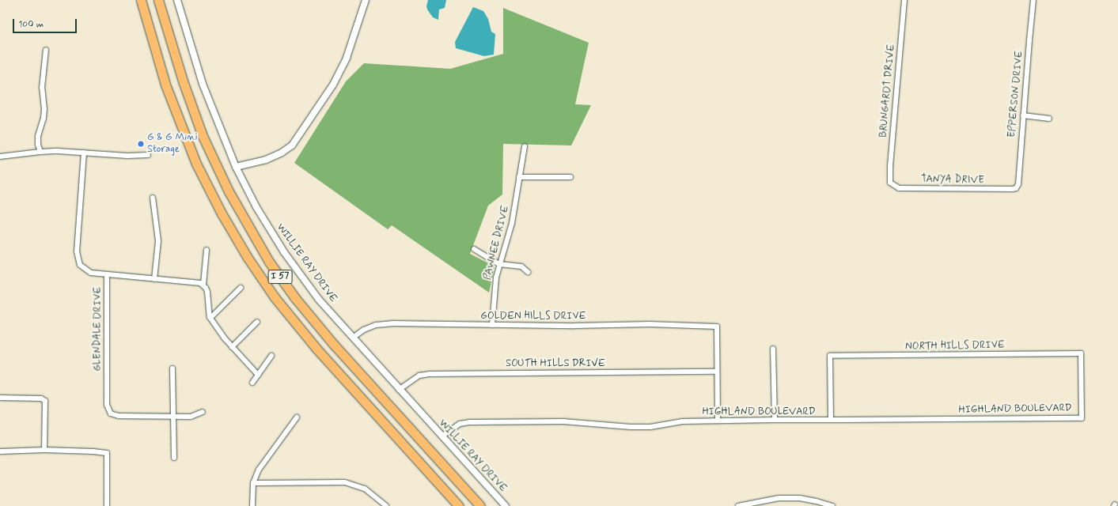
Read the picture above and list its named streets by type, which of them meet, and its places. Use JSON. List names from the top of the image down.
{
  "streets": {
    "highway": ["I 57"],
    "street": [
      "BRUNGARDT DRIVE",
      "EPPERSON DRIVE",
      "TANYA DRIVE",
      "PAWNEE DRIVE",
      "WILLIE RAY DRIVE",
      "GOLDEN HILLS DRIVE",
      "GLENDALE DRIVE",
      "NORTH HILLS DRIVE",
      "SOUTH HILLS DRIVE",
      "HIGHLAND BOULEVARD"
    ]
  },
  "crossings": [
    ["BRUNGARDT DRIVE", "TANYA DRIVE"],
    ["EPPERSON DRIVE", "TANYA DRIVE"],
    ["PAWNEE DRIVE", "GOLDEN HILLS DRIVE"],
    ["WILLIE RAY DRIVE", "GOLDEN HILLS DRIVE"],
    ["WILLIE RAY DRIVE", "SOUTH HILLS DRIVE"],
    ["WILLIE RAY DRIVE", "HIGHLAND BOULEVARD"],
    ["GOLDEN HILLS DRIVE", "SOUTH HILLS DRIVE"],
    ["NORTH HILLS DRIVE", "HIGHLAND BOULEVARD"]
  ],
  "places": ["G & G Mini Storage"],
  "scale_bar": "100 m"
}
